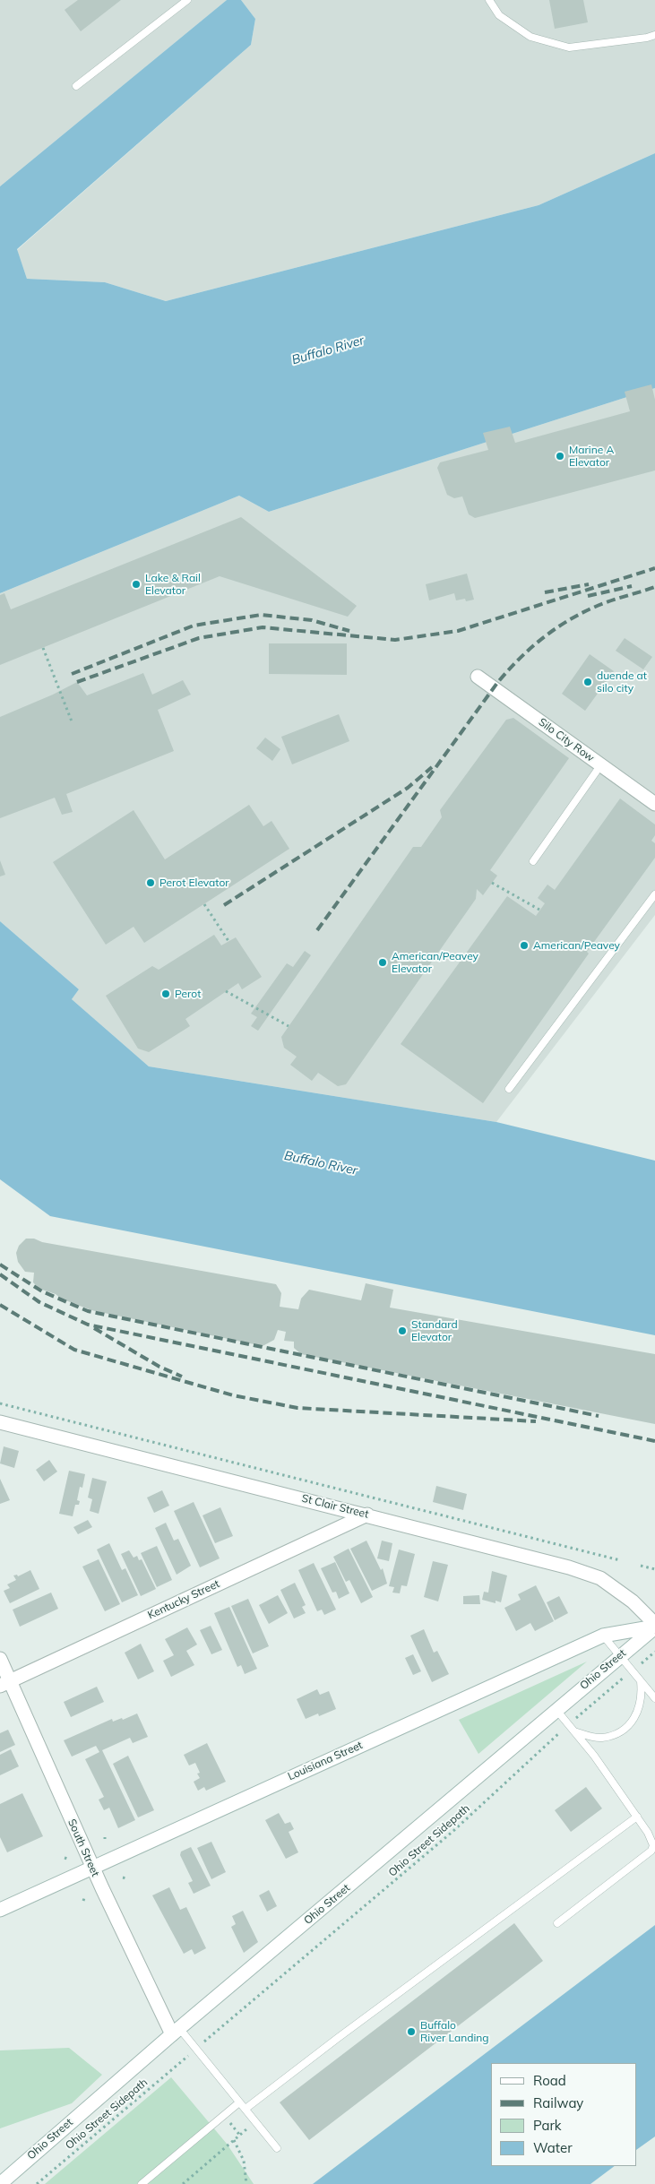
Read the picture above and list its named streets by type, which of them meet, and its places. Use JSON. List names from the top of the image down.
{
  "streets": {
    "street": [
      "Silo City Row",
      "St Clair Street",
      "Kentucky Street",
      "Ohio Street",
      "Louisiana Street",
      "South Street"
    ],
    "path": ["Ohio Street Sidepath"]
  },
  "crossings": [
    ["St Clair Street", "Kentucky Street"],
    ["St Clair Street", "Ohio Street"],
    ["St Clair Street", "Louisiana Street"],
    ["Kentucky Street", "South Street"],
    ["Ohio Street", "Louisiana Street"],
    ["Ohio Street", "South Street"],
    ["Louisiana Street", "South Street"]
  ],
  "water": ["Buffalo River"],
  "places": [
    "Marine A Elevator",
    "Lake & Rail Elevator",
    "duende at silo city",
    "Perot Elevator",
    "American/Peavey",
    "American/Peavey Elevator",
    "Perot",
    "Standard Elevator",
    "Buffalo River Landing"
  ],
  "legend": [
    "Road",
    "Railway",
    "Park",
    "Water"
  ]
}
